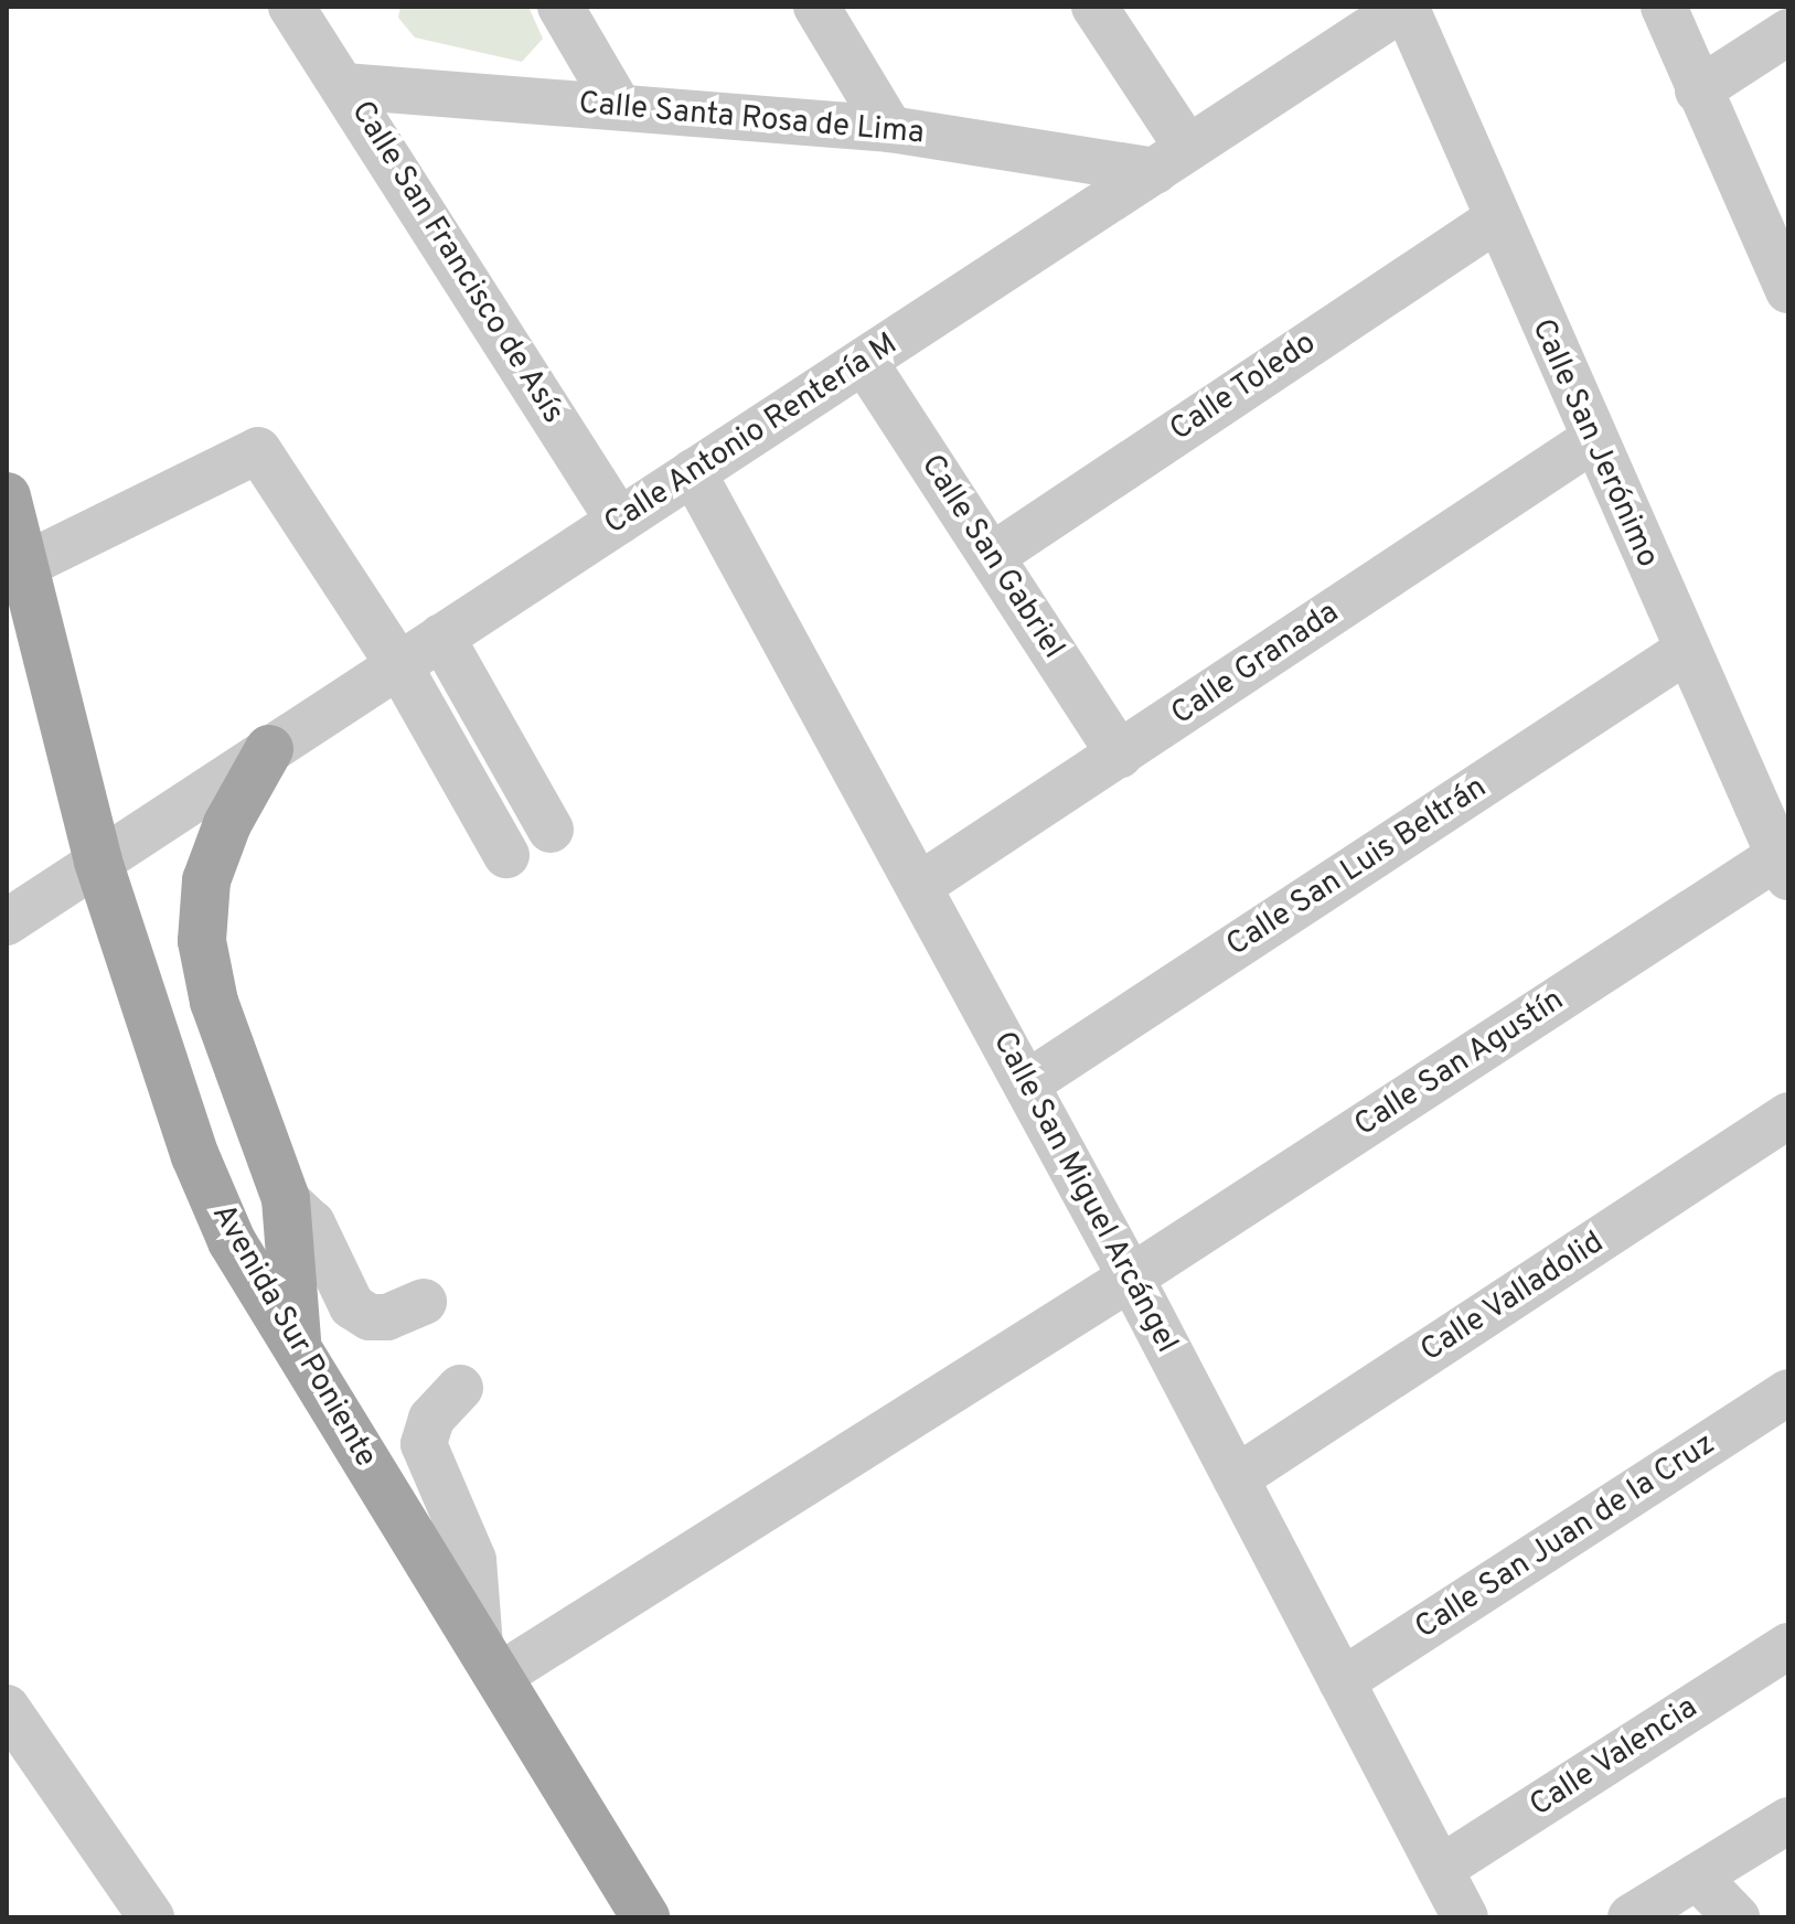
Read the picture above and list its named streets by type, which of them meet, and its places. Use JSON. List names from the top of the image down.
{
  "streets": {
    "main road": ["Avenida Sur Poniente"],
    "street": [
      "Calle Santa Rosa de Lima",
      "Calle San Francisco de Asís",
      "Calle Toledo",
      "Calle Antonio Rentería M",
      "Calle San Jerónimo",
      "Calle San Gabriel",
      "Calle Granada",
      "Calle San Luis Beltrán",
      "Calle San Agustín",
      "Calle San Miguel Arcángel",
      "Calle Valladolid",
      "Calle San Juan de la Cruz",
      "Calle Valencia"
    ]
  },
  "crossings": [
    ["Calle Santa Rosa de Lima", "Calle San Francisco de Asís"],
    ["Calle Santa Rosa de Lima", "Calle Antonio Rentería M"],
    ["Calle San Francisco de Asís", "Calle Antonio Rentería M"],
    ["Calle Toledo", "Calle San Jerónimo"],
    ["Calle Toledo", "Calle San Gabriel"],
    ["Calle Antonio Rentería M", "Calle San Jerónimo"],
    ["Calle Antonio Rentería M", "Calle San Gabriel"],
    ["Calle Antonio Rentería M", "Calle San Miguel Arcángel"],
    ["Calle Antonio Rentería M", "Avenida Sur Poniente"],
    ["Calle San Jerónimo", "Calle Granada"],
    ["Calle San Jerónimo", "Calle San Luis Beltrán"],
    ["Calle San Jerónimo", "Calle San Agustín"],
    ["Calle San Gabriel", "Calle Granada"],
    ["Calle Granada", "Calle San Miguel Arcángel"],
    ["Calle San Luis Beltrán", "Calle San Miguel Arcángel"],
    ["Calle San Agustín", "Calle San Miguel Arcángel"],
    ["Calle San Agustín", "Avenida Sur Poniente"],
    ["Calle San Miguel Arcángel", "Calle Valladolid"],
    ["Calle San Miguel Arcángel", "Calle San Juan de la Cruz"],
    ["Calle San Miguel Arcángel", "Calle Valencia"]
  ]
}
